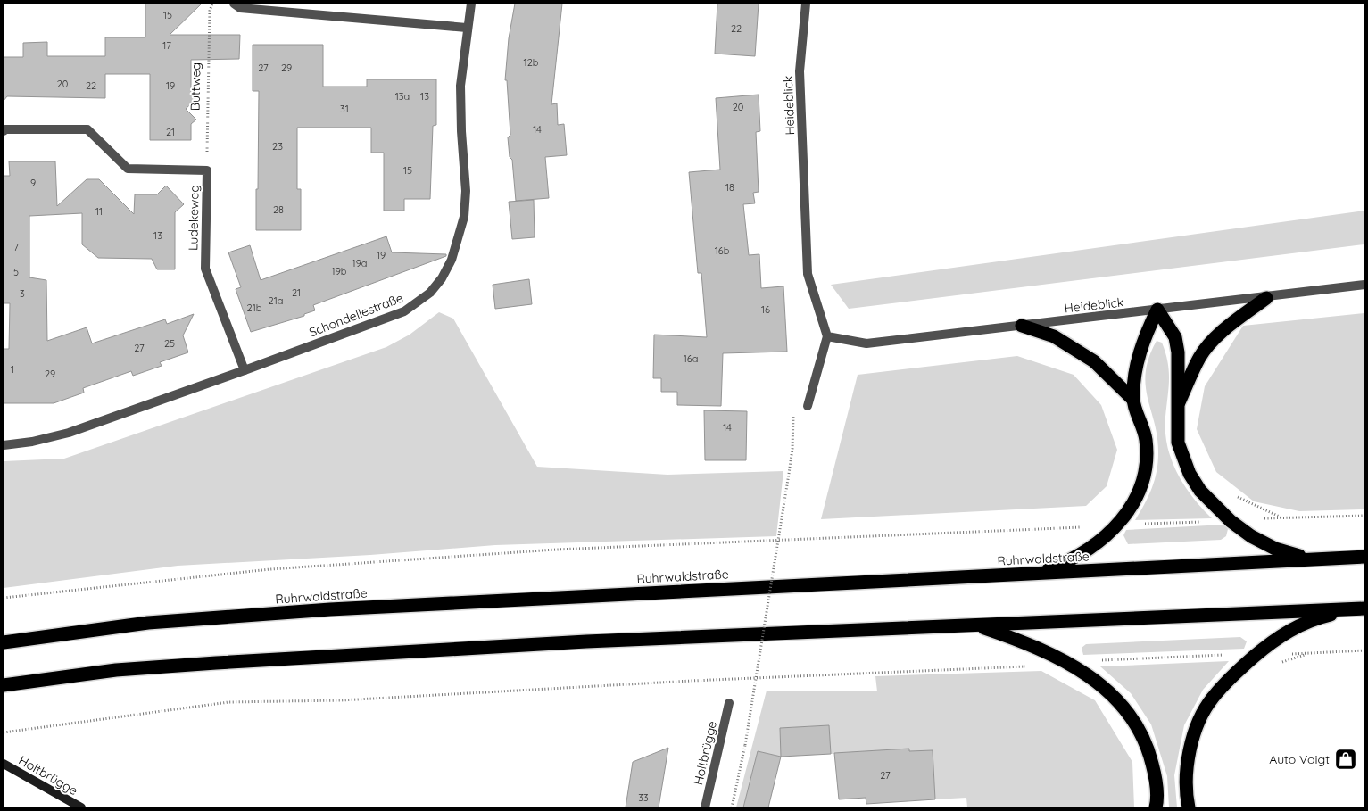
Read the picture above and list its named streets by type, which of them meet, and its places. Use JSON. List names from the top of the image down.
{
  "streets": {
    "highway": ["Ruhrwaldstraße"],
    "main road": ["Holtbrügge"],
    "street": ["Heideblick", "Ludekeweg", "Schondellestraße"],
    "path": ["Buttweg"]
  },
  "crossings": [
    ["Buttweg", "Ludekeweg"],
    ["Ludekeweg", "Schondellestraße"]
  ],
  "places": {
    "shop": ["Auto Voigt"]
  },
  "house_numbers": [
    "15",
    "22",
    "17",
    "12b",
    "27",
    "29",
    "20",
    "22",
    "19",
    "13a",
    "13",
    "20",
    "31",
    "14",
    "21",
    "23",
    "15",
    "9",
    "18",
    "28",
    "11",
    "13",
    "7",
    "16b",
    "19",
    "19a",
    "19b",
    "5",
    "21",
    "3",
    "21a",
    "21b",
    "16",
    "25",
    "27",
    "16a",
    "1",
    "29",
    "14",
    "27",
    "33"
  ]
}
